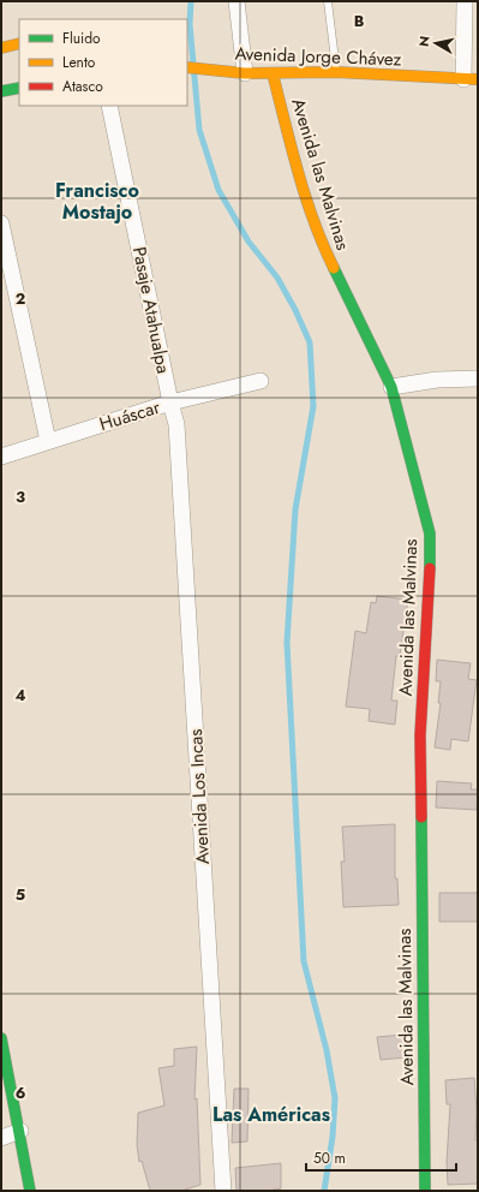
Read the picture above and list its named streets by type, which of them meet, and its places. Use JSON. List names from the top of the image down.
{
  "streets": {
    "street": [
      "Avenida Jorge Chávez",
      "Avenida las Malvinas",
      "Pasaje Atahualpa",
      "Huáscar",
      "Avenida Los Incas"
    ]
  },
  "crossings": [
    ["Avenida Jorge Chávez", "Avenida las Malvinas"],
    ["Pasaje Atahualpa", "Huáscar"],
    ["Pasaje Atahualpa", "Avenida Los Incas"],
    ["Huáscar", "Avenida Los Incas"]
  ],
  "districts": ["Francisco Mostajo", "Las Américas"],
  "legend": ["Fluido", "Lento", "Atasco"],
  "scale_bar": "50 m",
  "north": "left",
  "grid": {
    "columns": ["B"],
    "rows": [
      "2",
      "3",
      "4",
      "5",
      "6"
    ]
  }
}
